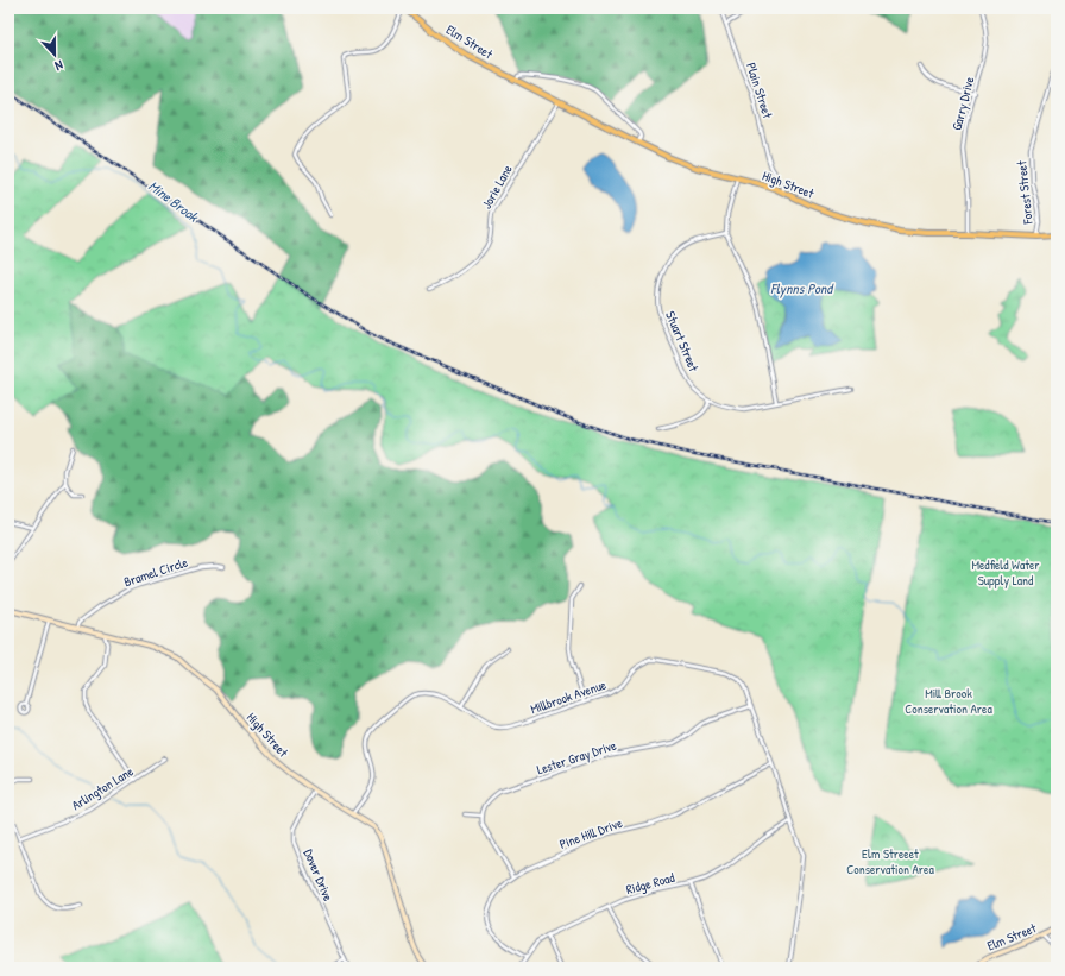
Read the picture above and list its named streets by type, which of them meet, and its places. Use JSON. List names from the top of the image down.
{
  "streets": {
    "main road": ["Elm Street", "High Street"],
    "street": [
      "Plain Street",
      "Garry Drive",
      "Jorie Lane",
      "Forest Street",
      "Stuart Street",
      "Bramel Circle",
      "Millbrook Avenue",
      "Lester Gray Drive",
      "Arlington Lane",
      "Pine Hill Drive",
      "Dover Drive",
      "Ridge Road"
    ]
  },
  "crossings": [
    ["Elm Street", "High Street"],
    ["Plain Street", "High Street"],
    ["Garry Drive", "High Street"],
    ["High Street", "Jorie Lane"],
    ["High Street", "Forest Street"],
    ["High Street", "Bramel Circle"],
    ["High Street", "Millbrook Avenue"],
    ["High Street", "Dover Drive"],
    ["Millbrook Avenue", "Lester Gray Drive"],
    ["Millbrook Avenue", "Pine Hill Drive"],
    ["Millbrook Avenue", "Ridge Road"],
    ["Pine Hill Drive", "Ridge Road"]
  ],
  "water": ["Mine Brook", "Flynns Pond"],
  "parks": ["Medfield Water Supply Land", "Mill Brook Conservation Area", "Elm Streeet Conservation Area"],
  "north": "bottom"
}
